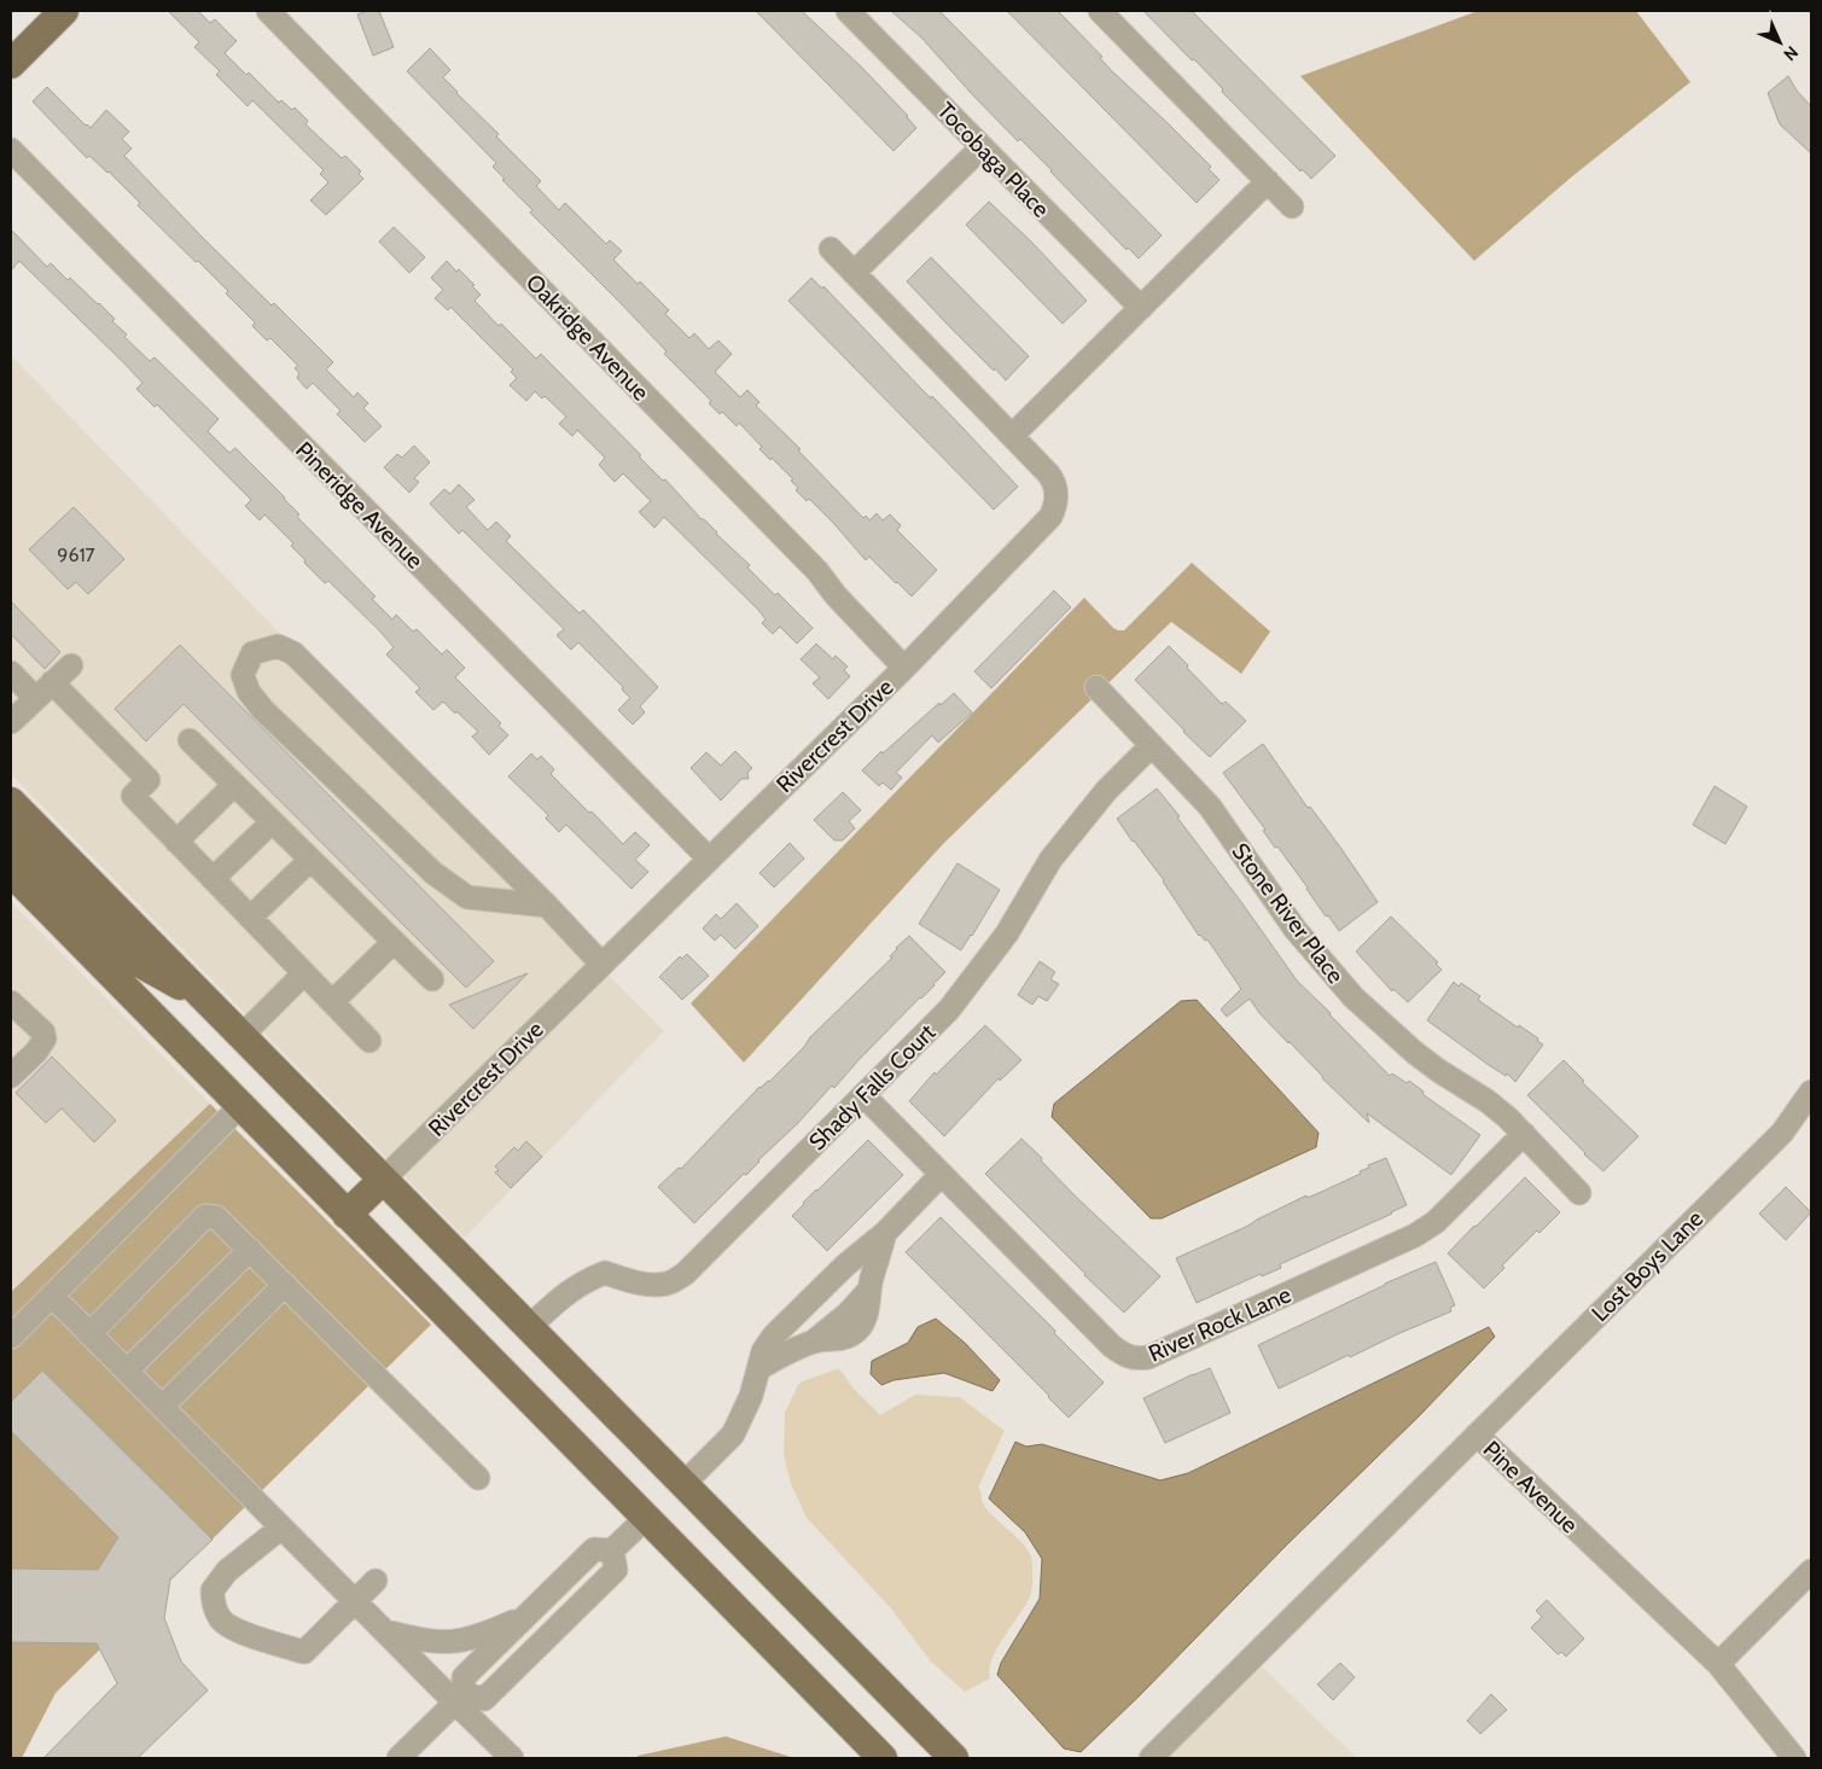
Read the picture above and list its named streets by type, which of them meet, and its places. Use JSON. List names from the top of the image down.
{
  "streets": {
    "street": [
      "Tocobaga Place",
      "Oakridge Avenue",
      "Pineridge Avenue",
      "Rivercrest Drive",
      "Stone River Place",
      "Shady Falls Court",
      "Lost Boys Lane",
      "River Rock Lane",
      "Pine Avenue"
    ]
  },
  "crossings": [
    ["Oakridge Avenue", "Rivercrest Drive"],
    ["Pineridge Avenue", "Rivercrest Drive"],
    ["Stone River Place", "Shady Falls Court"],
    ["Stone River Place", "River Rock Lane"],
    ["Shady Falls Court", "River Rock Lane"],
    ["Lost Boys Lane", "Pine Avenue"]
  ],
  "house_numbers": ["9617"],
  "north": "bottom right"
}
